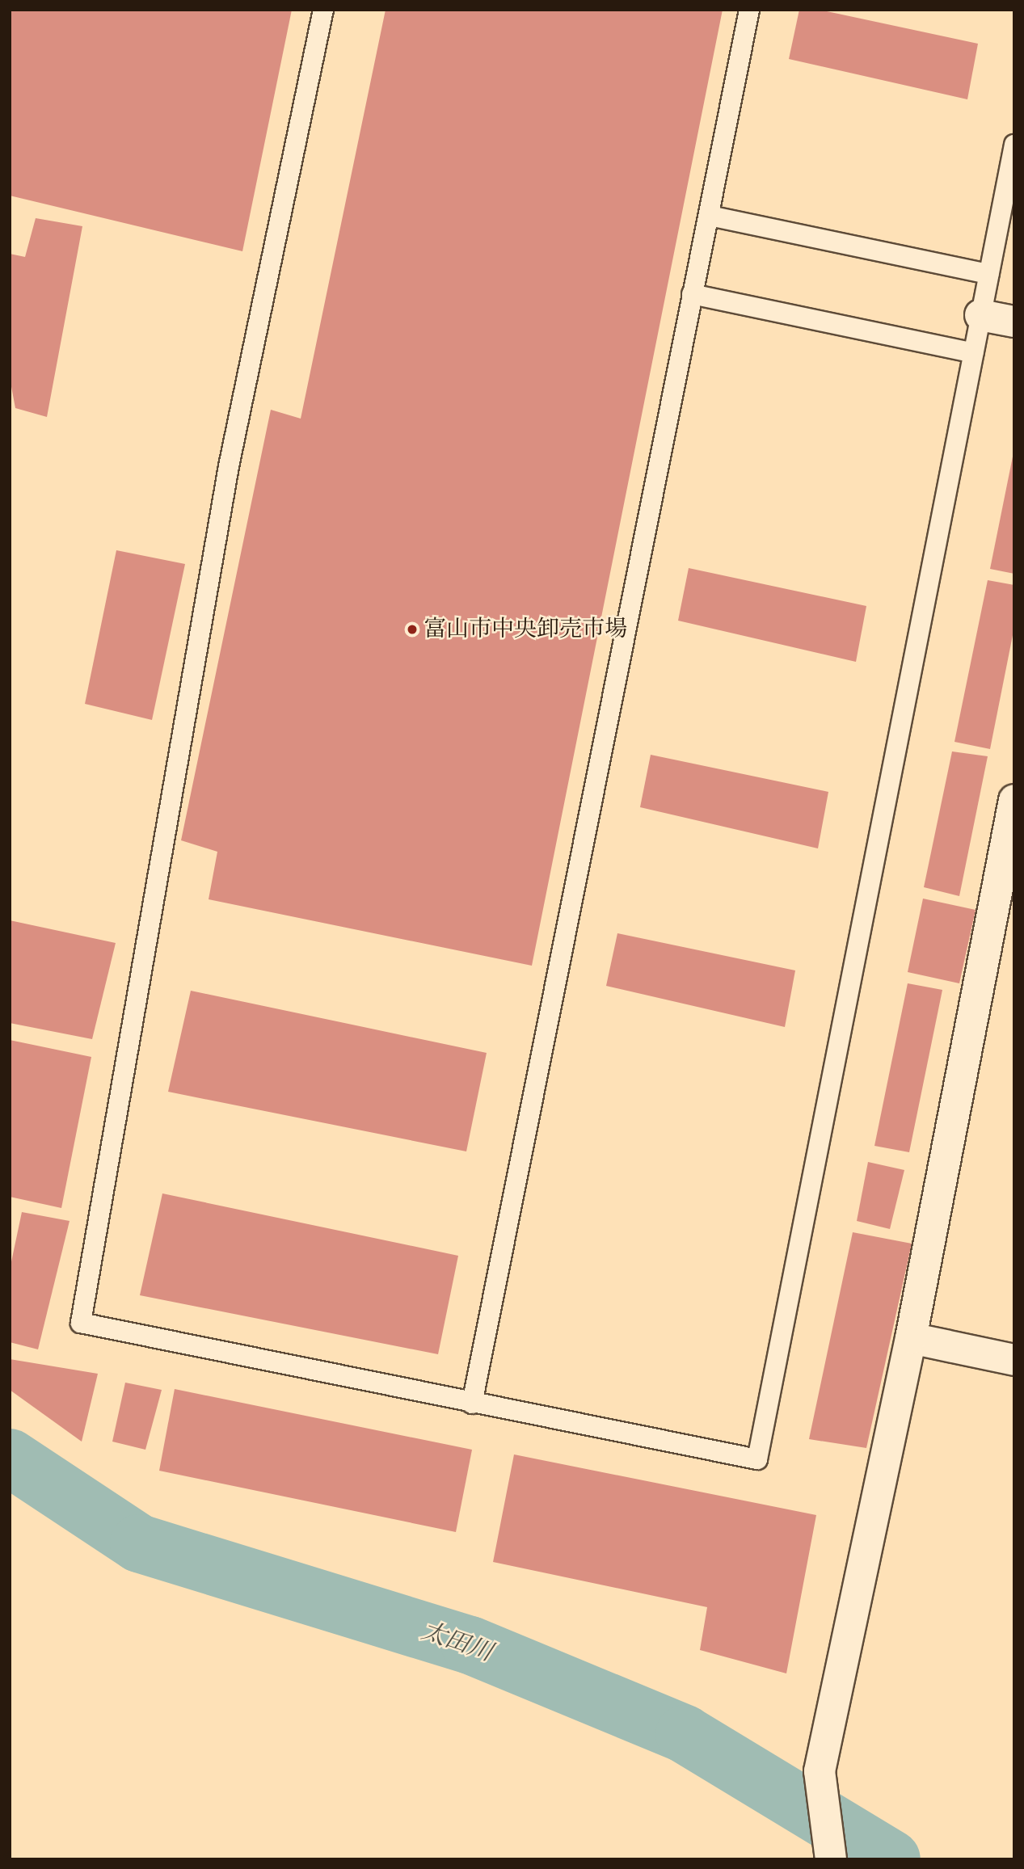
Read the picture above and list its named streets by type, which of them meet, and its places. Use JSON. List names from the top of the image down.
{
  "water": ["太田川"],
  "places": ["富山市中央卸売市場"]
}
